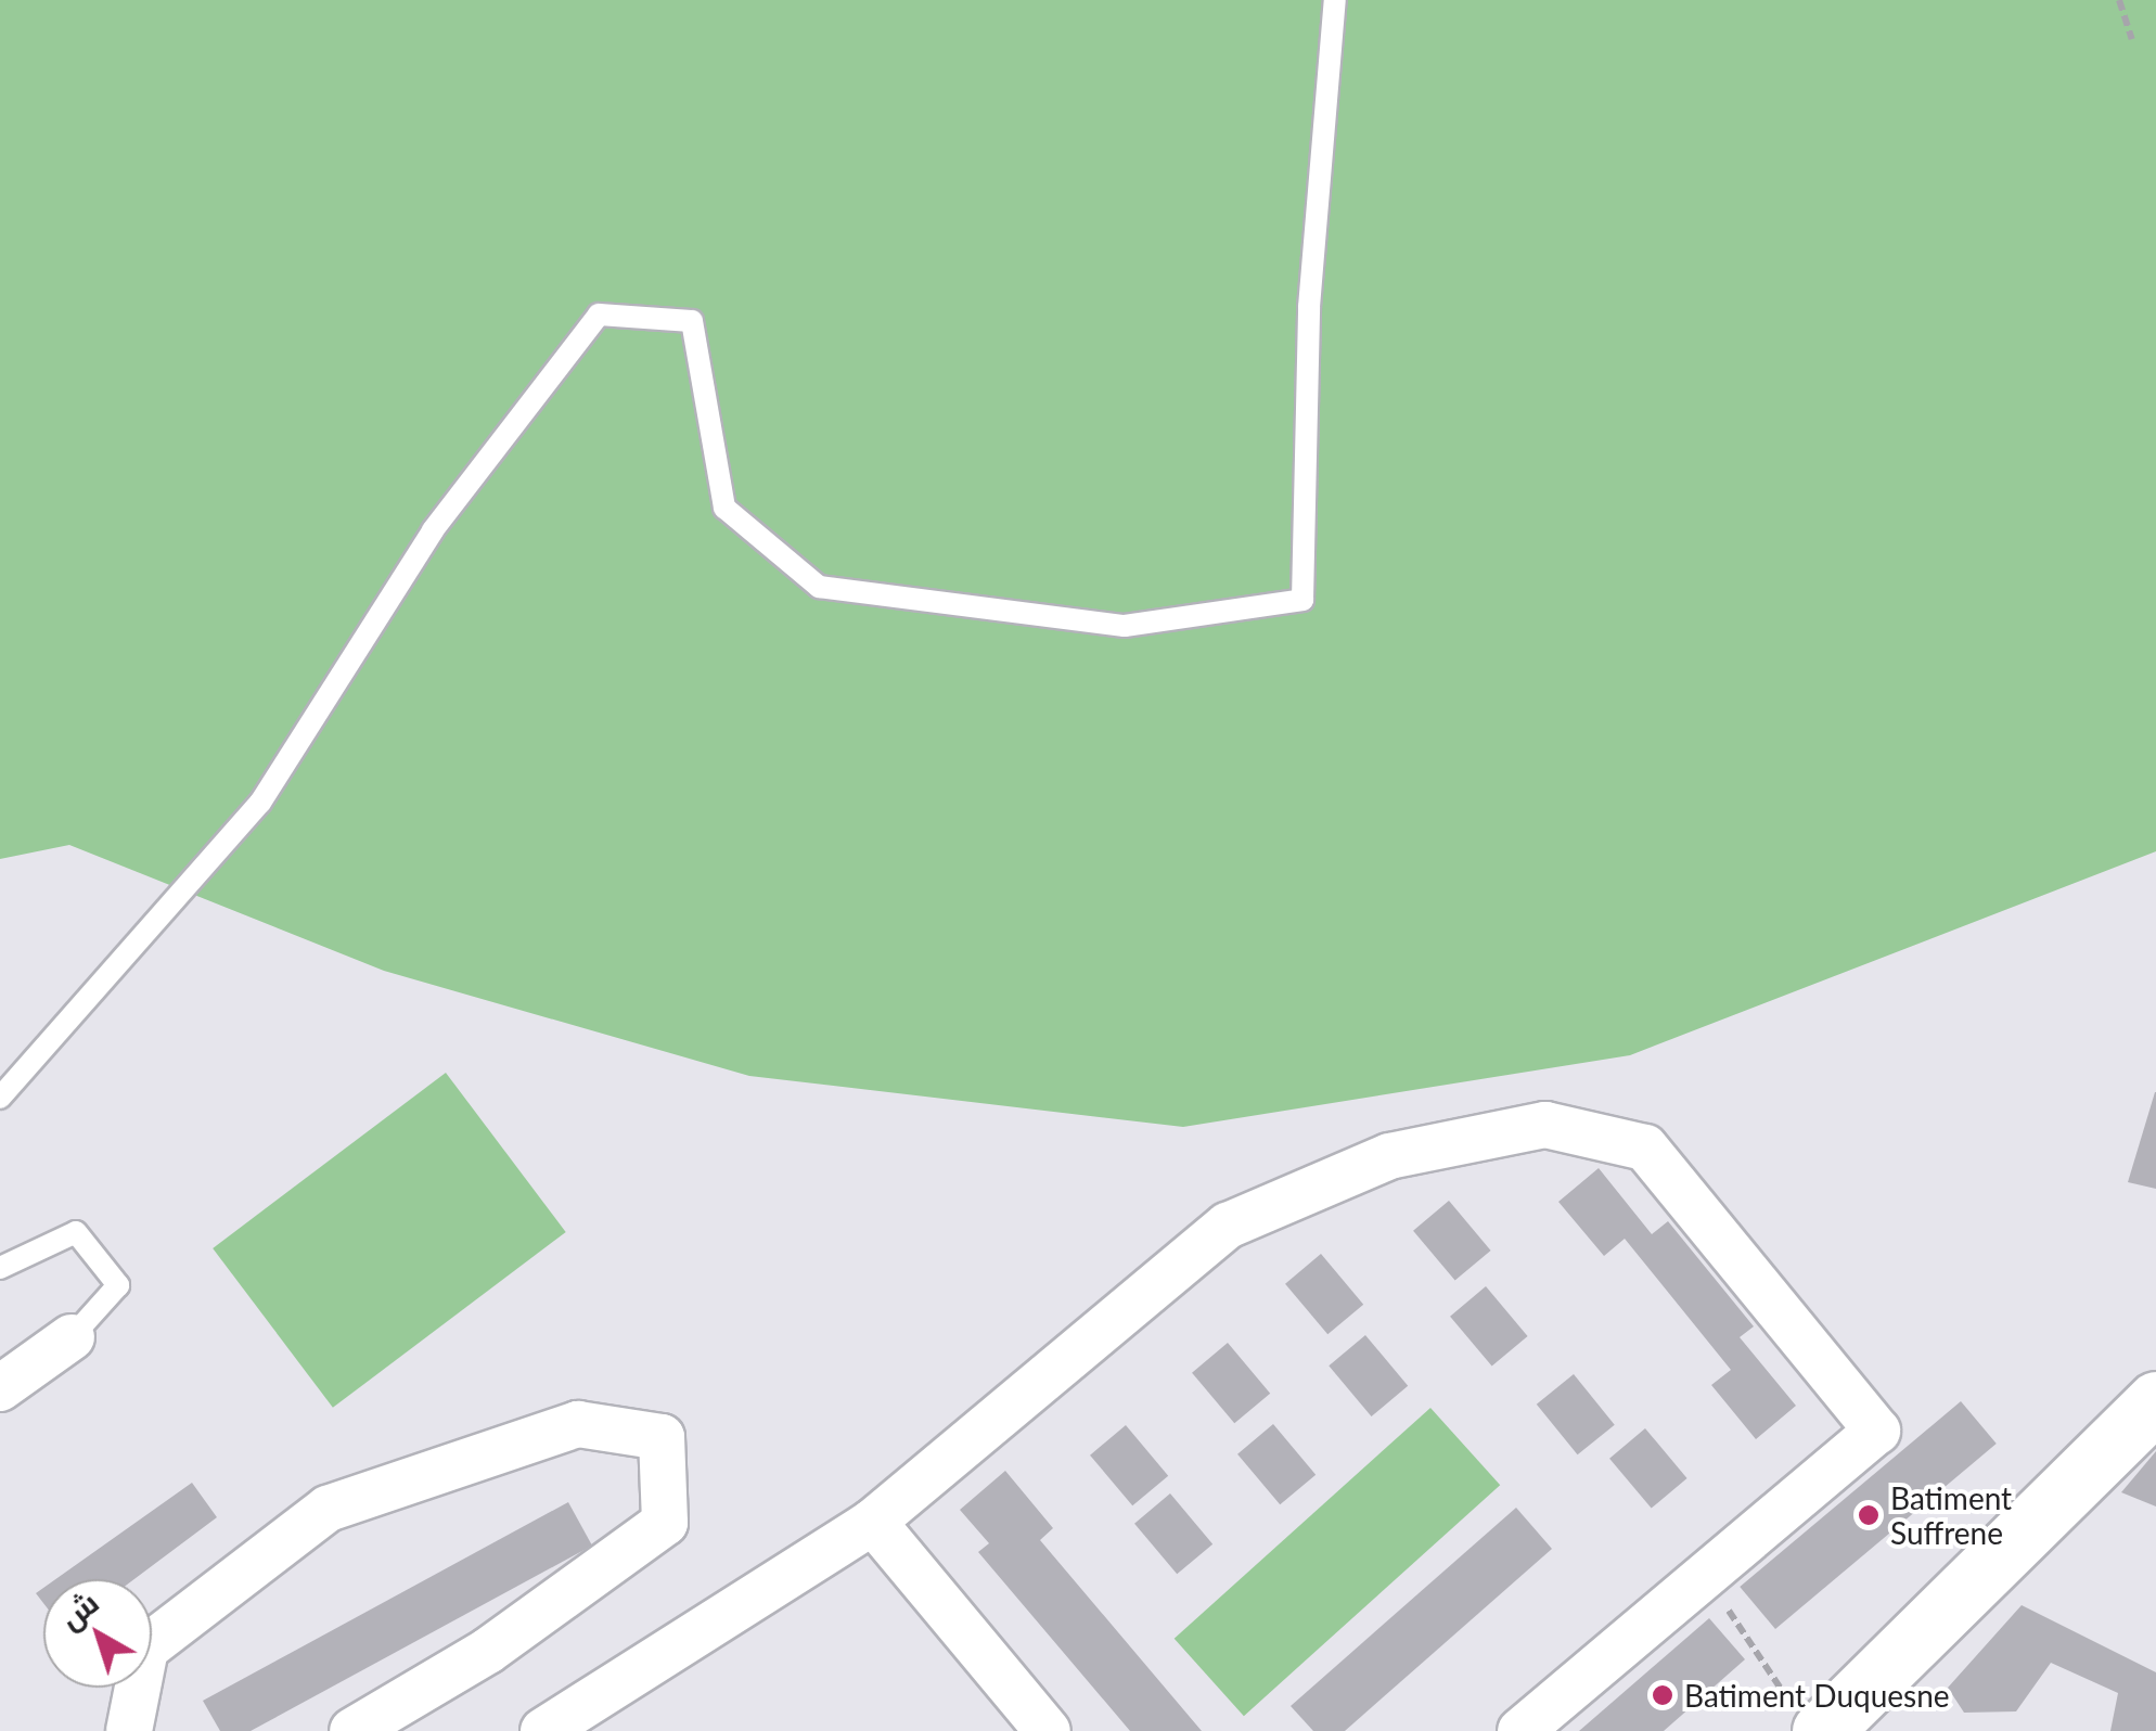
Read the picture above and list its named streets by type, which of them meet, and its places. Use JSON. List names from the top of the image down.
{
  "places": ["Batiment Suffrene", "Batiment Duquesne"],
  "north": "top left"
}
